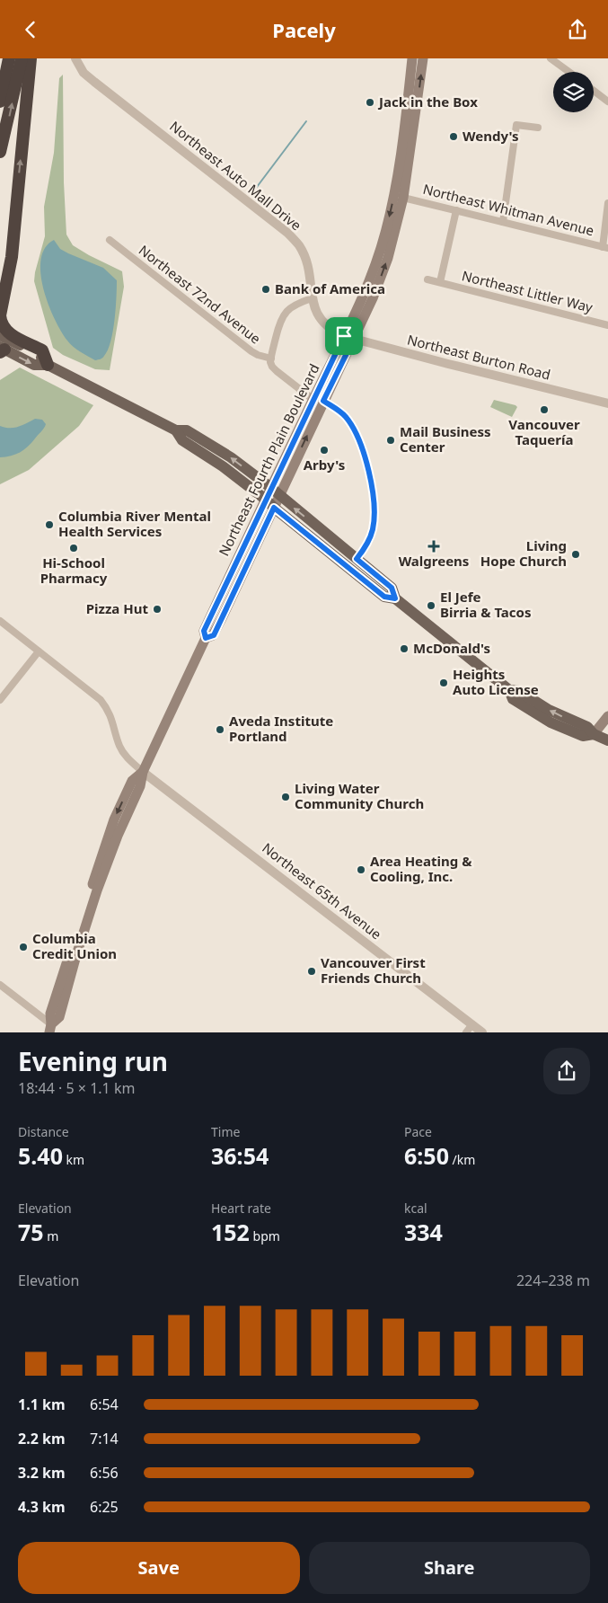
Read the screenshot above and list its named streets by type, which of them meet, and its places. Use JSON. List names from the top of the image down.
{
  "streets": {
    "main road": ["Northeast Fourth Plain Boulevard"],
    "street": [
      "Northeast Auto Mall Drive",
      "Northeast Whitman Avenue",
      "Northeast Littler Way",
      "Northeast 72nd Avenue",
      "Northeast Burton Road",
      "Northeast 65th Avenue"
    ]
  },
  "crossings": [
    ["Northeast Auto Mall Drive", "Northeast Burton Road"],
    ["Northeast Auto Mall Drive", "Northeast Fourth Plain Boulevard"],
    ["Northeast Whitman Avenue", "Northeast Littler Way"],
    ["Northeast Whitman Avenue", "Northeast Fourth Plain Boulevard"],
    ["Northeast Burton Road", "Northeast Fourth Plain Boulevard"],
    ["Northeast Fourth Plain Boulevard", "Northeast 65th Avenue"]
  ],
  "places": {
    "other": [
      "Jack in the Box",
      "Wendy's",
      "Bank of America",
      "Vancouver Taquería",
      "Mail Business Center",
      "Arby's",
      "Columbia River Mental Health Services",
      "Hi-School Pharmacy",
      "Living Hope Church",
      "El Jefe Birria & Tacos",
      "Pizza Hut",
      "McDonald's",
      "Heights Auto License",
      "Aveda Institute Portland",
      "Living Water Community Church",
      "Area Heating & Cooling, Inc.",
      "Columbia Credit Union",
      "Vancouver First Friends Church"
    ],
    "health": ["Walgreens"]
  },
  "page": {
    "header": "Pacely",
    "heading": ["Evening run", "18:44 · 5 × 1.1 km"],
    "stats": [
      ["Distance", "5.40 km"],
      ["Time", "36:54"],
      ["Pace", "6:50 /km"],
      ["Elevation", "75 m"],
      ["Heart rate", "152 bpm"],
      ["kcal", "334"]
    ],
    "chart": ["Elevation", "224–238 m"],
    "list": [
      {
        "name": "1.1 km",
        "note": "6:54"
      },
      {
        "name": "2.2 km",
        "note": "7:14"
      },
      {
        "name": "3.2 km",
        "note": "6:56"
      },
      {
        "name": "4.3 km",
        "note": "6:25"
      }
    ],
    "buttons": ["Save", "Share"]
  }
}
